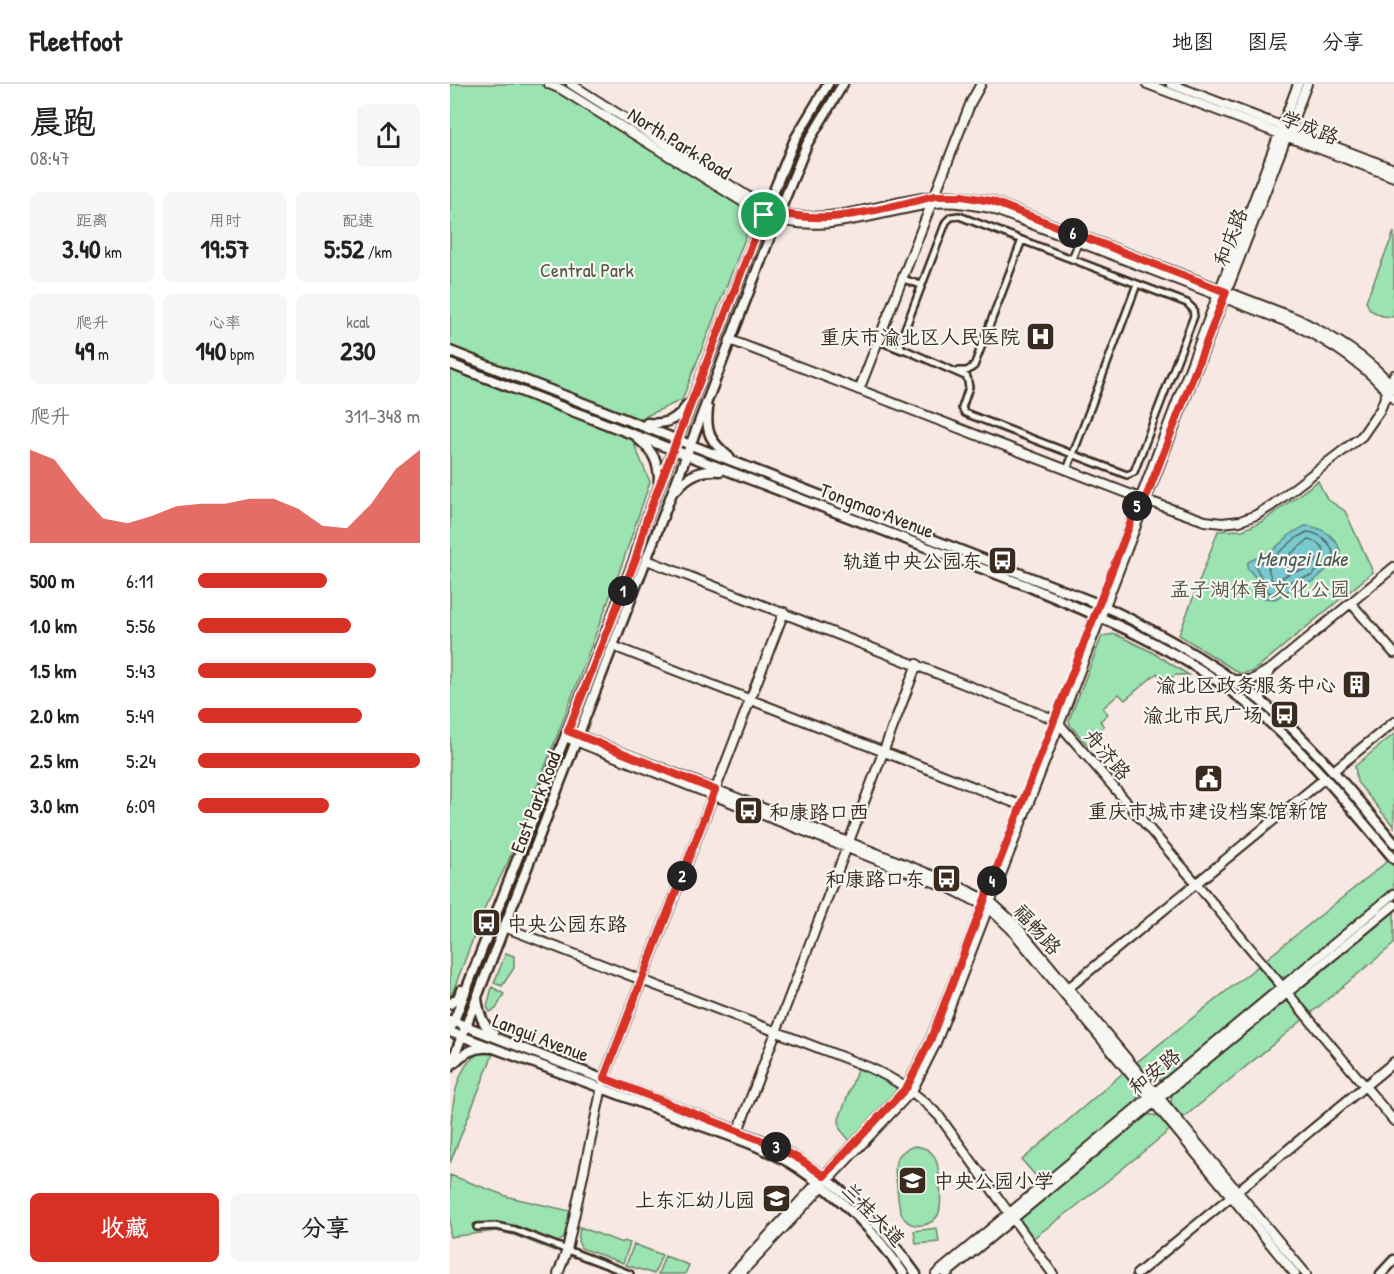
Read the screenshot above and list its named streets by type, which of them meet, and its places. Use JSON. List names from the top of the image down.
{
  "streets": {
    "main road": [
      "Tongmao Avenue",
      "East Park Road",
      "Langui Avenue",
      "兰桂大道"
    ],
    "street": [
      "学成路",
      "North Park Road",
      "和庆路",
      "舟济路",
      "福畅路",
      "和安路"
    ]
  },
  "crossings": [
    ["学成路", "和庆路"],
    ["North Park Road", "和庆路"],
    ["North Park Road", "East Park Road"],
    ["和庆路", "Tongmao Avenue"],
    ["和庆路", "舟济路"],
    ["和庆路", "福畅路"],
    ["和庆路", "Langui Avenue"],
    ["和庆路", "兰桂大道"],
    ["Tongmao Avenue", "East Park Road"],
    ["舟济路", "East Park Road"],
    ["舟济路", "和安路"],
    ["East Park Road", "福畅路"],
    ["East Park Road", "Langui Avenue"],
    ["福畅路", "和安路"],
    ["Langui Avenue", "兰桂大道"]
  ],
  "water": ["Mengzi Lake"],
  "parks": ["Central Park", "孟子湖体育文化公园"],
  "places": {
    "hospital": ["重庆市渝北区人民医院"],
    "bus stop": [
      "轨道中央公园东",
      "渝北市民广场",
      "和康路口西",
      "和康路口东",
      "中央公园东路"
    ],
    "building": ["渝北区政务服务中心"],
    "public building": ["重庆市城市建设档案馆新馆"],
    "school or university": ["中央公园小学", "上东汇幼儿园"]
  },
  "page": {
    "header": "Fleetfoot",
    "nav": ["地图", "图层", "分享"],
    "heading": ["晨跑", "08:47"],
    "stats": [
      ["距离", "3.40 km"],
      ["用时", "19:57"],
      ["配速", "5:52 /km"],
      ["爬升", "49 m"],
      ["心率", "140 bpm"],
      ["kcal", "230"]
    ],
    "pins": [
      "6",
      "5",
      "1",
      "2",
      "4",
      "3"
    ],
    "chart": ["爬升", "311–348 m"],
    "list": [
      {
        "name": "500 m",
        "note": "6:11"
      },
      {
        "name": "1.0 km",
        "note": "5:56"
      },
      {
        "name": "1.5 km",
        "note": "5:43"
      },
      {
        "name": "2.0 km",
        "note": "5:49"
      },
      {
        "name": "2.5 km",
        "note": "5:24"
      },
      {
        "name": "3.0 km",
        "note": "6:09"
      }
    ],
    "buttons": ["收藏", "分享"]
  }
}
